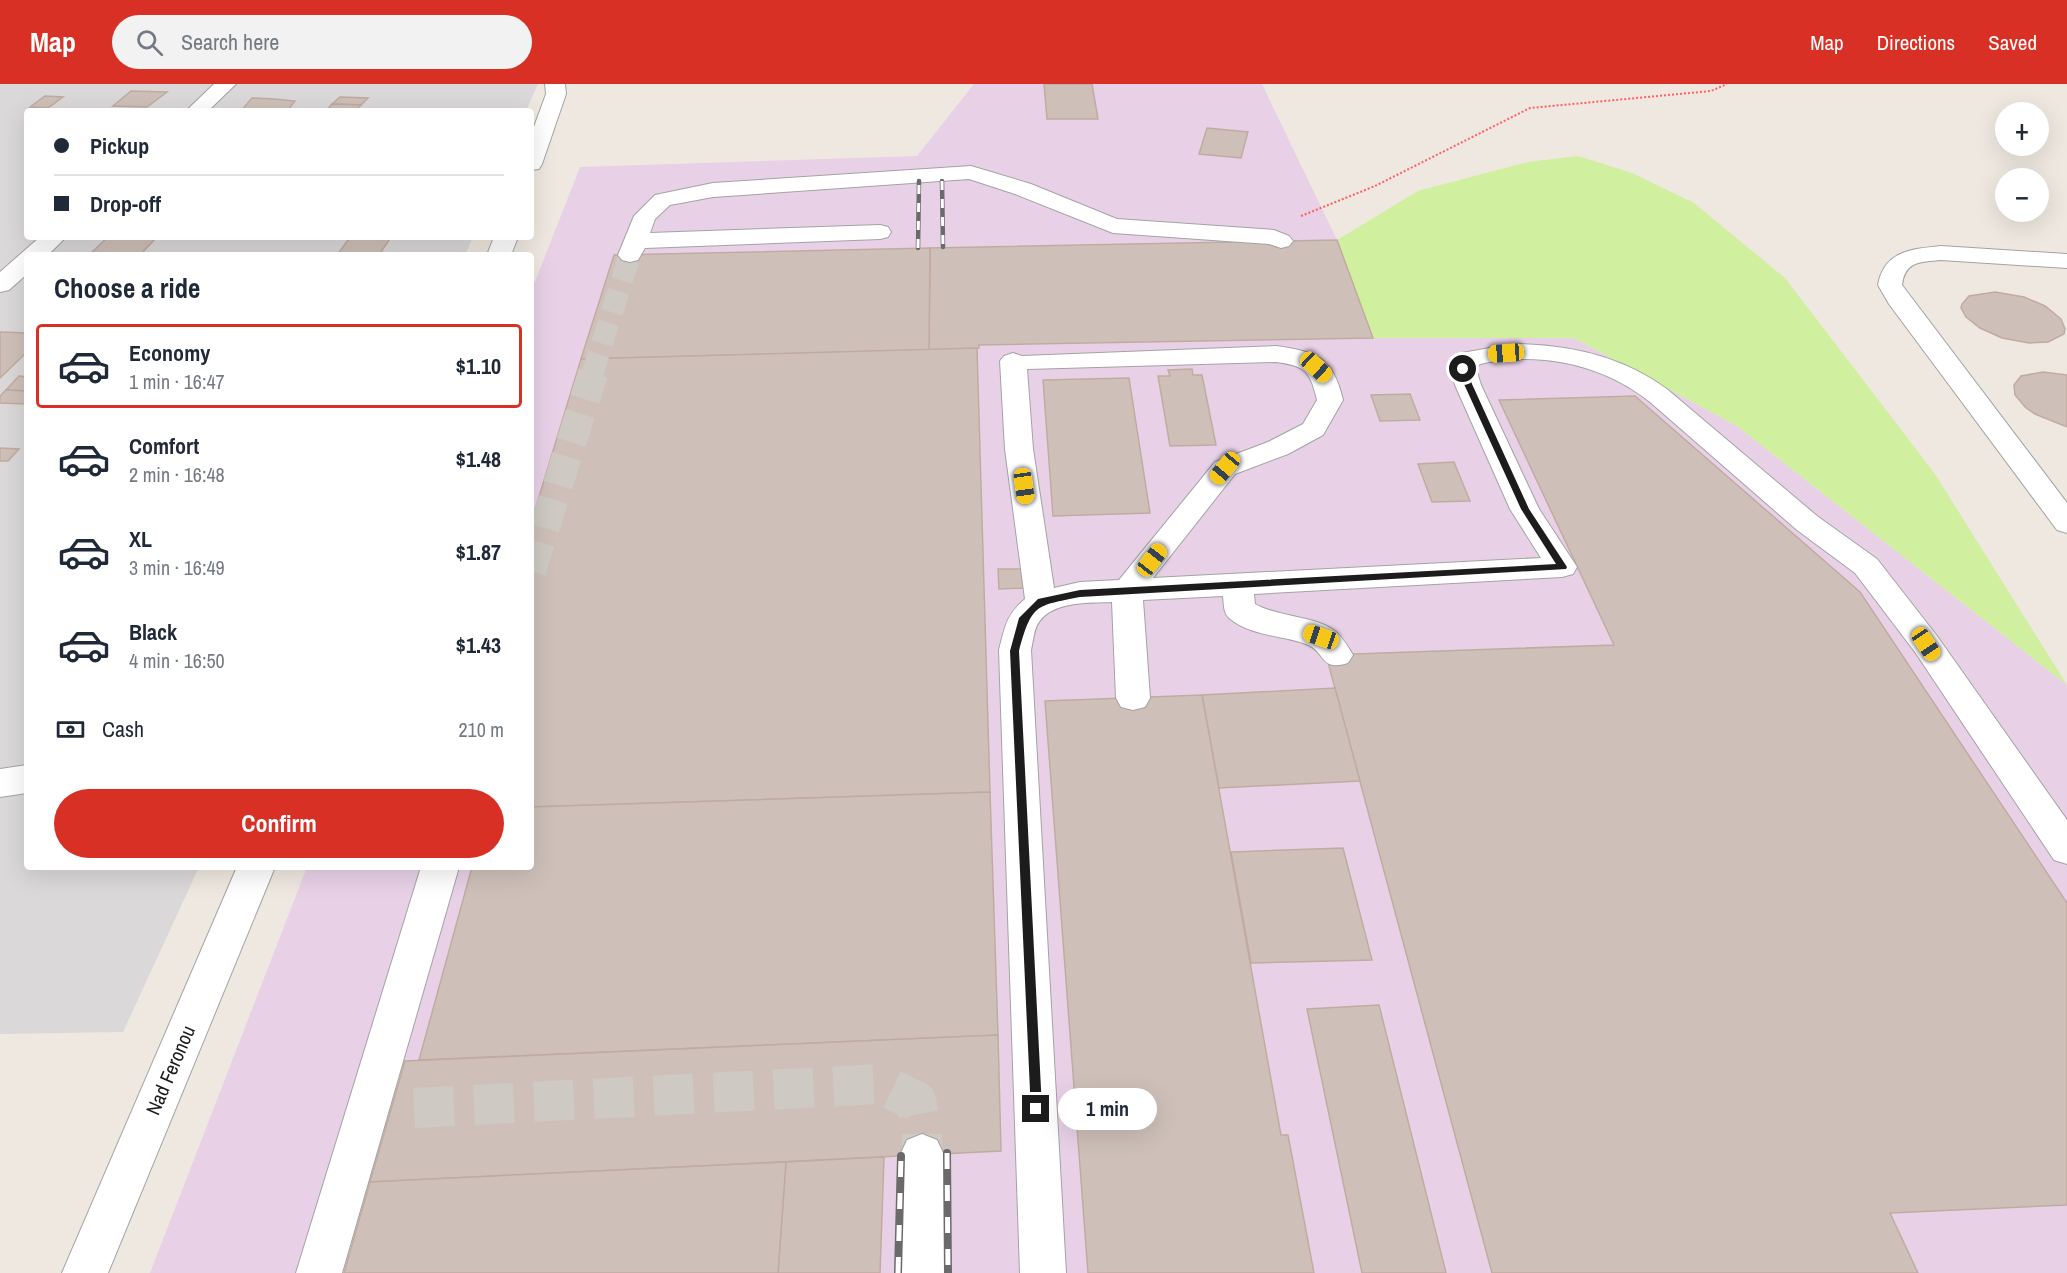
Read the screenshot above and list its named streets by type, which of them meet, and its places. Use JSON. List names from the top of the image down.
{
  "streets": {
    "street": ["Nad Feronou"]
  },
  "page": {
    "header": "Map",
    "search": "Search here",
    "nav": ["Map", "Directions", "Saved"],
    "map_buttons": ["+", "−"],
    "banner": ["Pickup", "Drop-off"],
    "heading": "Choose a ride",
    "list": [
      {
        "name": "Economy",
        "note": "1 min · 16:47",
        "value": "$1.10"
      },
      {
        "name": "Comfort",
        "note": "2 min · 16:48",
        "value": "$1.48"
      },
      {
        "name": "XL",
        "note": "3 min · 16:49",
        "value": "$1.87"
      },
      {
        "name": "Black",
        "note": "4 min · 16:50",
        "value": "$1.43"
      }
    ],
    "pay": ["Cash", "210 m"],
    "buttons": "Confirm",
    "bubble": "1 min"
  }
}
